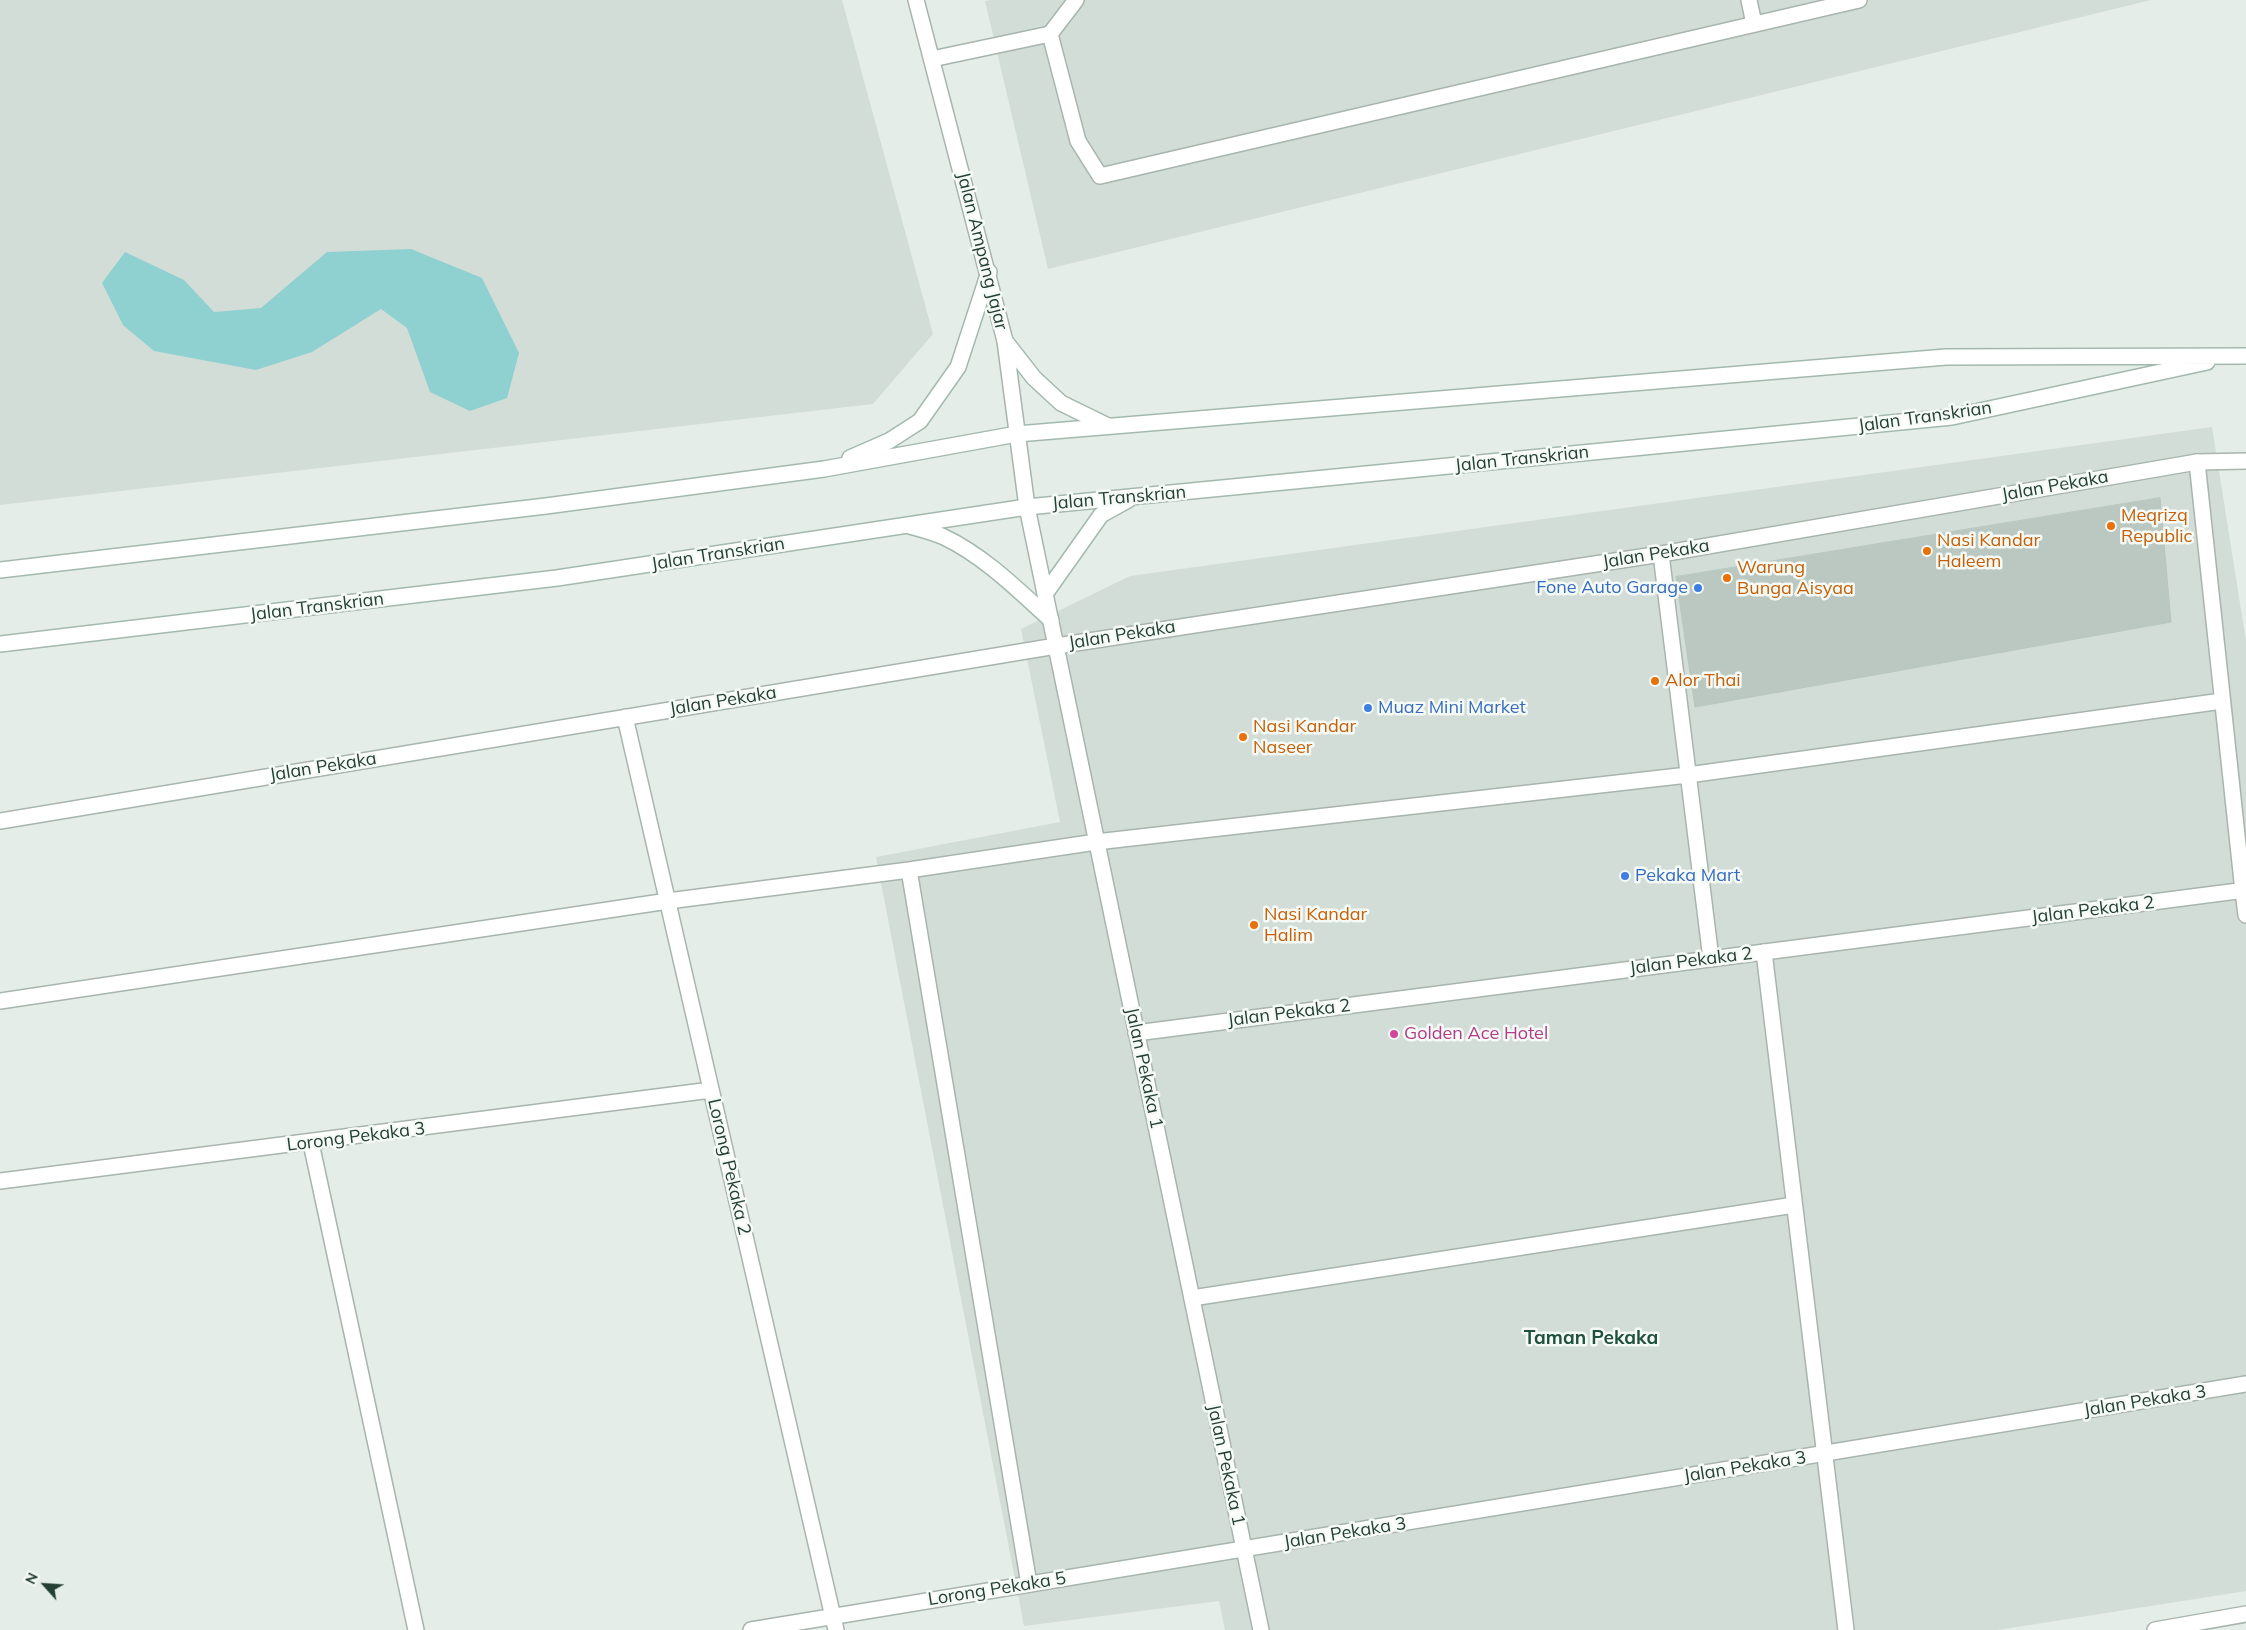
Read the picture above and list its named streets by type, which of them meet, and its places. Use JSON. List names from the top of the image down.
{
  "streets": {
    "street": [
      "Jalan Ampang Jajar",
      "Jalan Transkrian",
      "Jalan Pekaka",
      "Jalan Pekaka 2",
      "Jalan Pekaka 1",
      "Lorong Pekaka 3",
      "Lorong Pekaka 2",
      "Jalan Pekaka 3",
      "Lorong Pekaka 5"
    ]
  },
  "crossings": [
    ["Jalan Ampang Jajar", "Jalan Transkrian"],
    ["Jalan Ampang Jajar", "Jalan Pekaka 1"],
    ["Jalan Transkrian", "Jalan Pekaka 1"],
    ["Jalan Pekaka", "Jalan Pekaka 1"],
    ["Jalan Pekaka", "Lorong Pekaka 2"],
    ["Jalan Pekaka 2", "Jalan Pekaka 1"],
    ["Jalan Pekaka 1", "Jalan Pekaka 3"],
    ["Jalan Pekaka 1", "Lorong Pekaka 5"],
    ["Lorong Pekaka 3", "Lorong Pekaka 2"],
    ["Lorong Pekaka 2", "Lorong Pekaka 5"],
    ["Jalan Pekaka 3", "Lorong Pekaka 5"]
  ],
  "districts": ["Taman Pekaka"],
  "places": [
    "Meqrizq Republic",
    "Nasi Kandar Haleem",
    "Warung Bunga Aisyaa",
    "Fone Auto Garage",
    "Alor Thai",
    "Muaz Mini Market",
    "Nasi Kandar Naseer",
    "Pekaka Mart",
    "Nasi Kandar Halim",
    "Golden Ace Hotel"
  ],
  "north": "top left"
}
